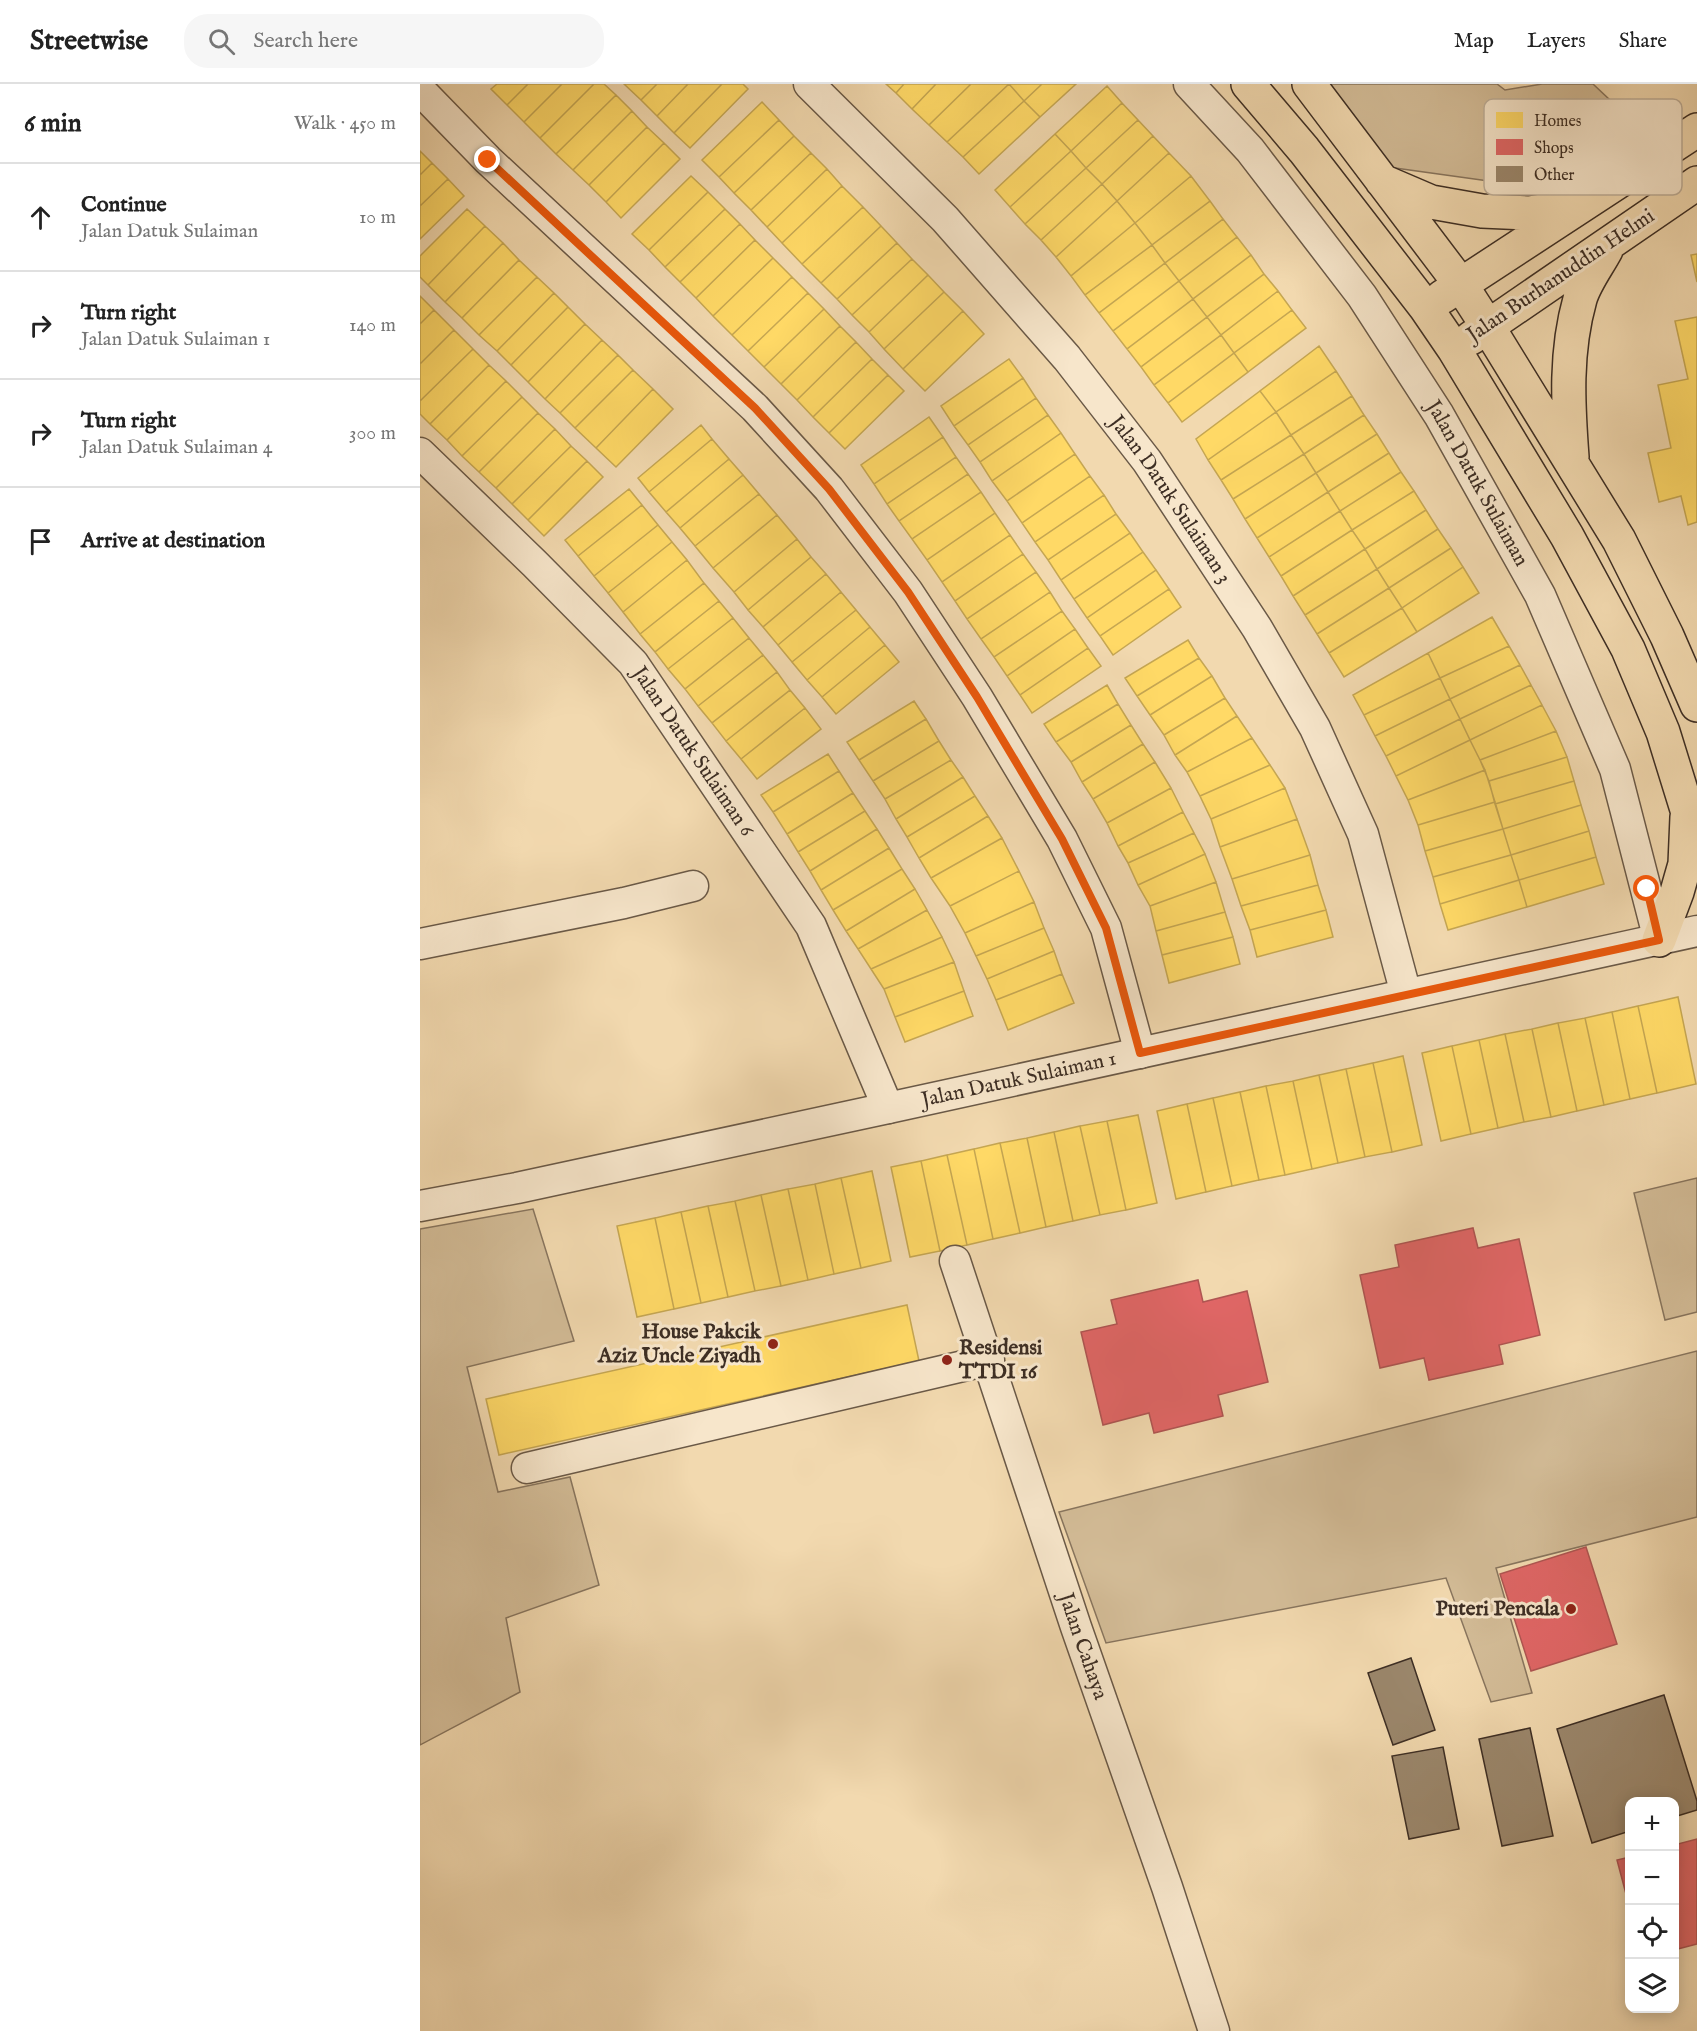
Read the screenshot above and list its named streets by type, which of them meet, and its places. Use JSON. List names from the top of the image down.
{
  "streets": {
    "main road": ["Jalan Burhanuddin Helmi"],
    "street": [
      "Jalan Datuk Sulaiman",
      "Jalan Datuk Sulaiman 3",
      "Jalan Datuk Sulaiman 6",
      "Jalan Datuk Sulaiman 1",
      "Jalan Cahaya"
    ]
  },
  "crossings": [
    ["Jalan Datuk Sulaiman", "Jalan Datuk Sulaiman 1"],
    ["Jalan Datuk Sulaiman 3", "Jalan Datuk Sulaiman 1"],
    ["Jalan Datuk Sulaiman 6", "Jalan Datuk Sulaiman 1"]
  ],
  "places": ["House Pakcik Aziz Uncle Ziyadh", "Residensi TTDI 16", "Puteri Pencala"],
  "legend": ["Homes", "Shops", "Other"],
  "page": {
    "header": "Streetwise",
    "search": "Search here",
    "nav": ["Map", "Layers", "Share"],
    "heading": ["6 min", "Walk · 450 m"],
    "list": [
      ["Continue", "Jalan Datuk Sulaiman", "10 m"],
      ["Turn right", "Jalan Datuk Sulaiman 1", "140 m"],
      ["Turn right", "Jalan Datuk Sulaiman 4", "300 m"],
      "Arrive at destination"
    ],
    "map_buttons": ["+", "−"]
  }
}
